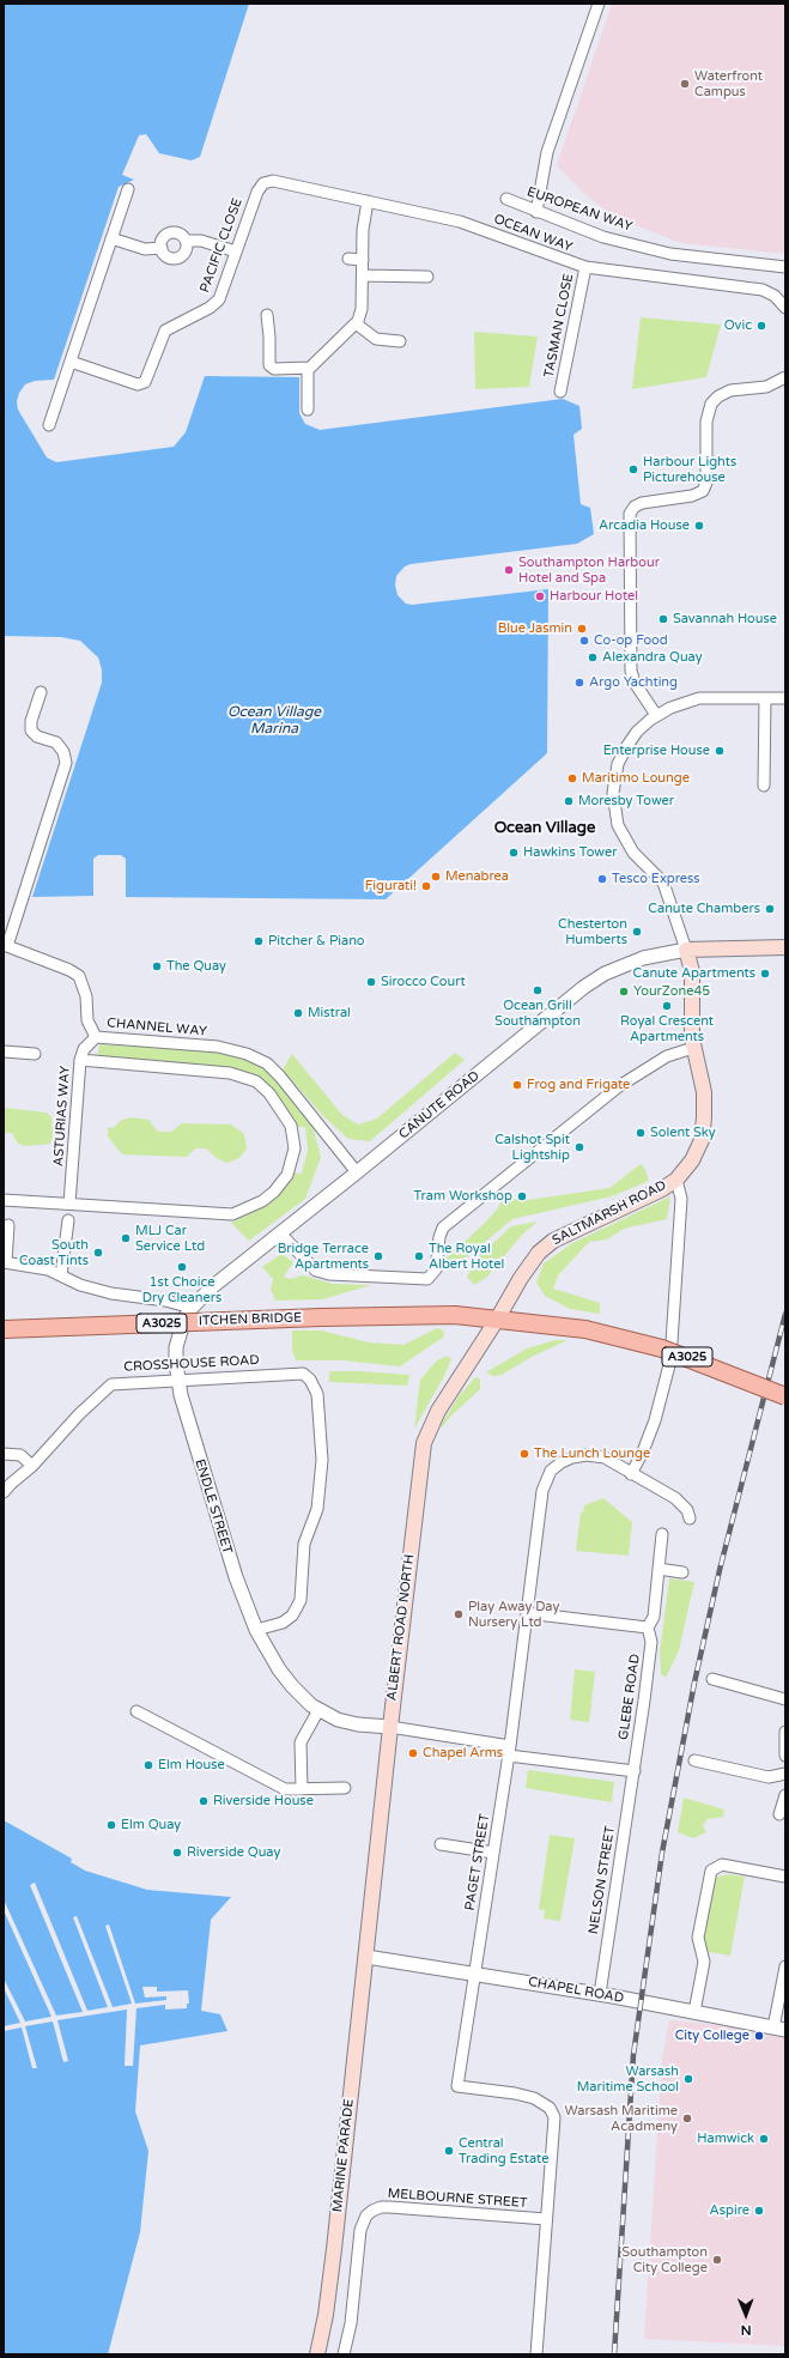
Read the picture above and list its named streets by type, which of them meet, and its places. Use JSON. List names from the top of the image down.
{
  "streets": {
    "main road": [
      "CANUTE ROAD",
      "SALTMARSH ROAD",
      "ITCHEN BRIDGE",
      "A3025",
      "ALBERT ROAD NORTH",
      "MARINE PARADE"
    ],
    "street": [
      "EUROPEAN WAY",
      "OCEAN WAY",
      "PACIFIC CLOSE",
      "TASMAN CLOSE",
      "CHANNEL WAY",
      "ASTURIAS WAY",
      "CROSSHOUSE ROAD",
      "ENDLE STREET",
      "GLEBE ROAD",
      "PAGET STREET",
      "NELSON STREET",
      "CHAPEL ROAD",
      "MELBOURNE STREET"
    ]
  },
  "crossings": [
    ["OCEAN WAY", "PACIFIC CLOSE"],
    ["OCEAN WAY", "TASMAN CLOSE"],
    ["CHANNEL WAY", "CANUTE ROAD"],
    ["CHANNEL WAY", "ASTURIAS WAY"],
    ["CANUTE ROAD", "SALTMARSH ROAD"],
    ["CANUTE ROAD", "CROSSHOUSE ROAD"],
    ["CANUTE ROAD", "ENDLE STREET"],
    ["SALTMARSH ROAD", "ITCHEN BRIDGE"],
    ["SALTMARSH ROAD", "A3025"],
    ["SALTMARSH ROAD", "ALBERT ROAD NORTH"],
    ["ITCHEN BRIDGE", "A3025"],
    ["ITCHEN BRIDGE", "ALBERT ROAD NORTH"],
    ["A3025", "ALBERT ROAD NORTH"],
    ["CROSSHOUSE ROAD", "ENDLE STREET"],
    ["ENDLE STREET", "ALBERT ROAD NORTH"],
    ["ALBERT ROAD NORTH", "CHAPEL ROAD"],
    ["ALBERT ROAD NORTH", "MARINE PARADE"],
    ["GLEBE ROAD", "NELSON STREET"],
    ["PAGET STREET", "CHAPEL ROAD"],
    ["PAGET STREET", "MELBOURNE STREET"],
    ["NELSON STREET", "CHAPEL ROAD"],
    ["CHAPEL ROAD", "MARINE PARADE"]
  ],
  "districts": ["Ocean Village"],
  "water": ["Ocean Village Marina"],
  "places": [
    "Waterfront Campus",
    "Ovic",
    "Harbour Lights Picturehouse",
    "Arcadia House",
    "Southampton Harbour Hotel and Spa",
    "Harbour Hotel",
    "Savannah House",
    "Blue Jasmin",
    "Co-op Food",
    "Alexandra Quay",
    "Argo Yachting",
    "Enterprise House",
    "Maritimo Lounge",
    "Moresby Tower",
    "Hawkins Tower",
    "Menabrea",
    "Tesco Express",
    "Figurati!",
    "Canute Chambers",
    "Chesterton Humberts",
    "Pitcher & Piano",
    "The Quay",
    "Canute Apartments",
    "Sirocco Court",
    "Ocean Grill Southampton",
    "YourZone45",
    "Royal Crescent Apartments",
    "Mistral",
    "Frog and Frigate",
    "Solent Sky",
    "Calshot Spit Lightship",
    "Tram Workshop",
    "MLJ Car Service Ltd",
    "South Coast Tints",
    "Bridge Terrace Apartments",
    "The Royal Albert Hotel",
    "1st Choice Dry Cleaners",
    "The Lunch Lounge",
    "Play Away Day Nursery Ltd",
    "Chapel Arms",
    "Elm House",
    "Riverside House",
    "Elm Quay",
    "Riverside Quay",
    "City College",
    "Warsash Maritime School",
    "Warsash Maritime Acadmeny",
    "Hamwick",
    "Central Trading Estate",
    "Aspire",
    "Southampton City College"
  ],
  "north": "bottom"
}
